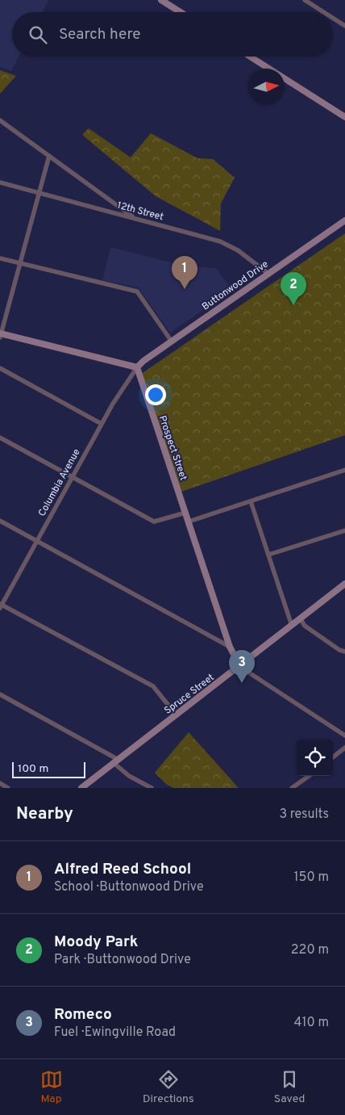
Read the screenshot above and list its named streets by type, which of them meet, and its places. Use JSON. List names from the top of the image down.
{
  "streets": {
    "street": [
      "12th Street",
      "Buttonwood Drive",
      "Prospect Street",
      "Columbia Avenue",
      "Spruce Street"
    ]
  },
  "crossings": [
    ["12th Street", "Buttonwood Drive"],
    ["Buttonwood Drive", "Prospect Street"],
    ["Buttonwood Drive", "Columbia Avenue"],
    ["Prospect Street", "Columbia Avenue"],
    ["Prospect Street", "Spruce Street"]
  ],
  "scale_bar": "100 m",
  "north": "right",
  "page": {
    "search": "Search here",
    "pins": ["1", "2", "3"],
    "scale": "100 m",
    "heading": ["Nearby", "3 results"],
    "list": [
      {
        "mark": "1",
        "name": "Alfred Reed School",
        "note": "School · Buttonwood Drive",
        "value": "150 m"
      },
      {
        "mark": "2",
        "name": "Moody Park",
        "note": "Park · Buttonwood Drive",
        "value": "220 m"
      },
      {
        "mark": "3",
        "name": "Romeco",
        "note": "Fuel · Ewingville Road",
        "value": "410 m"
      }
    ],
    "nav": ["Map", "Directions", "Saved"]
  }
}
